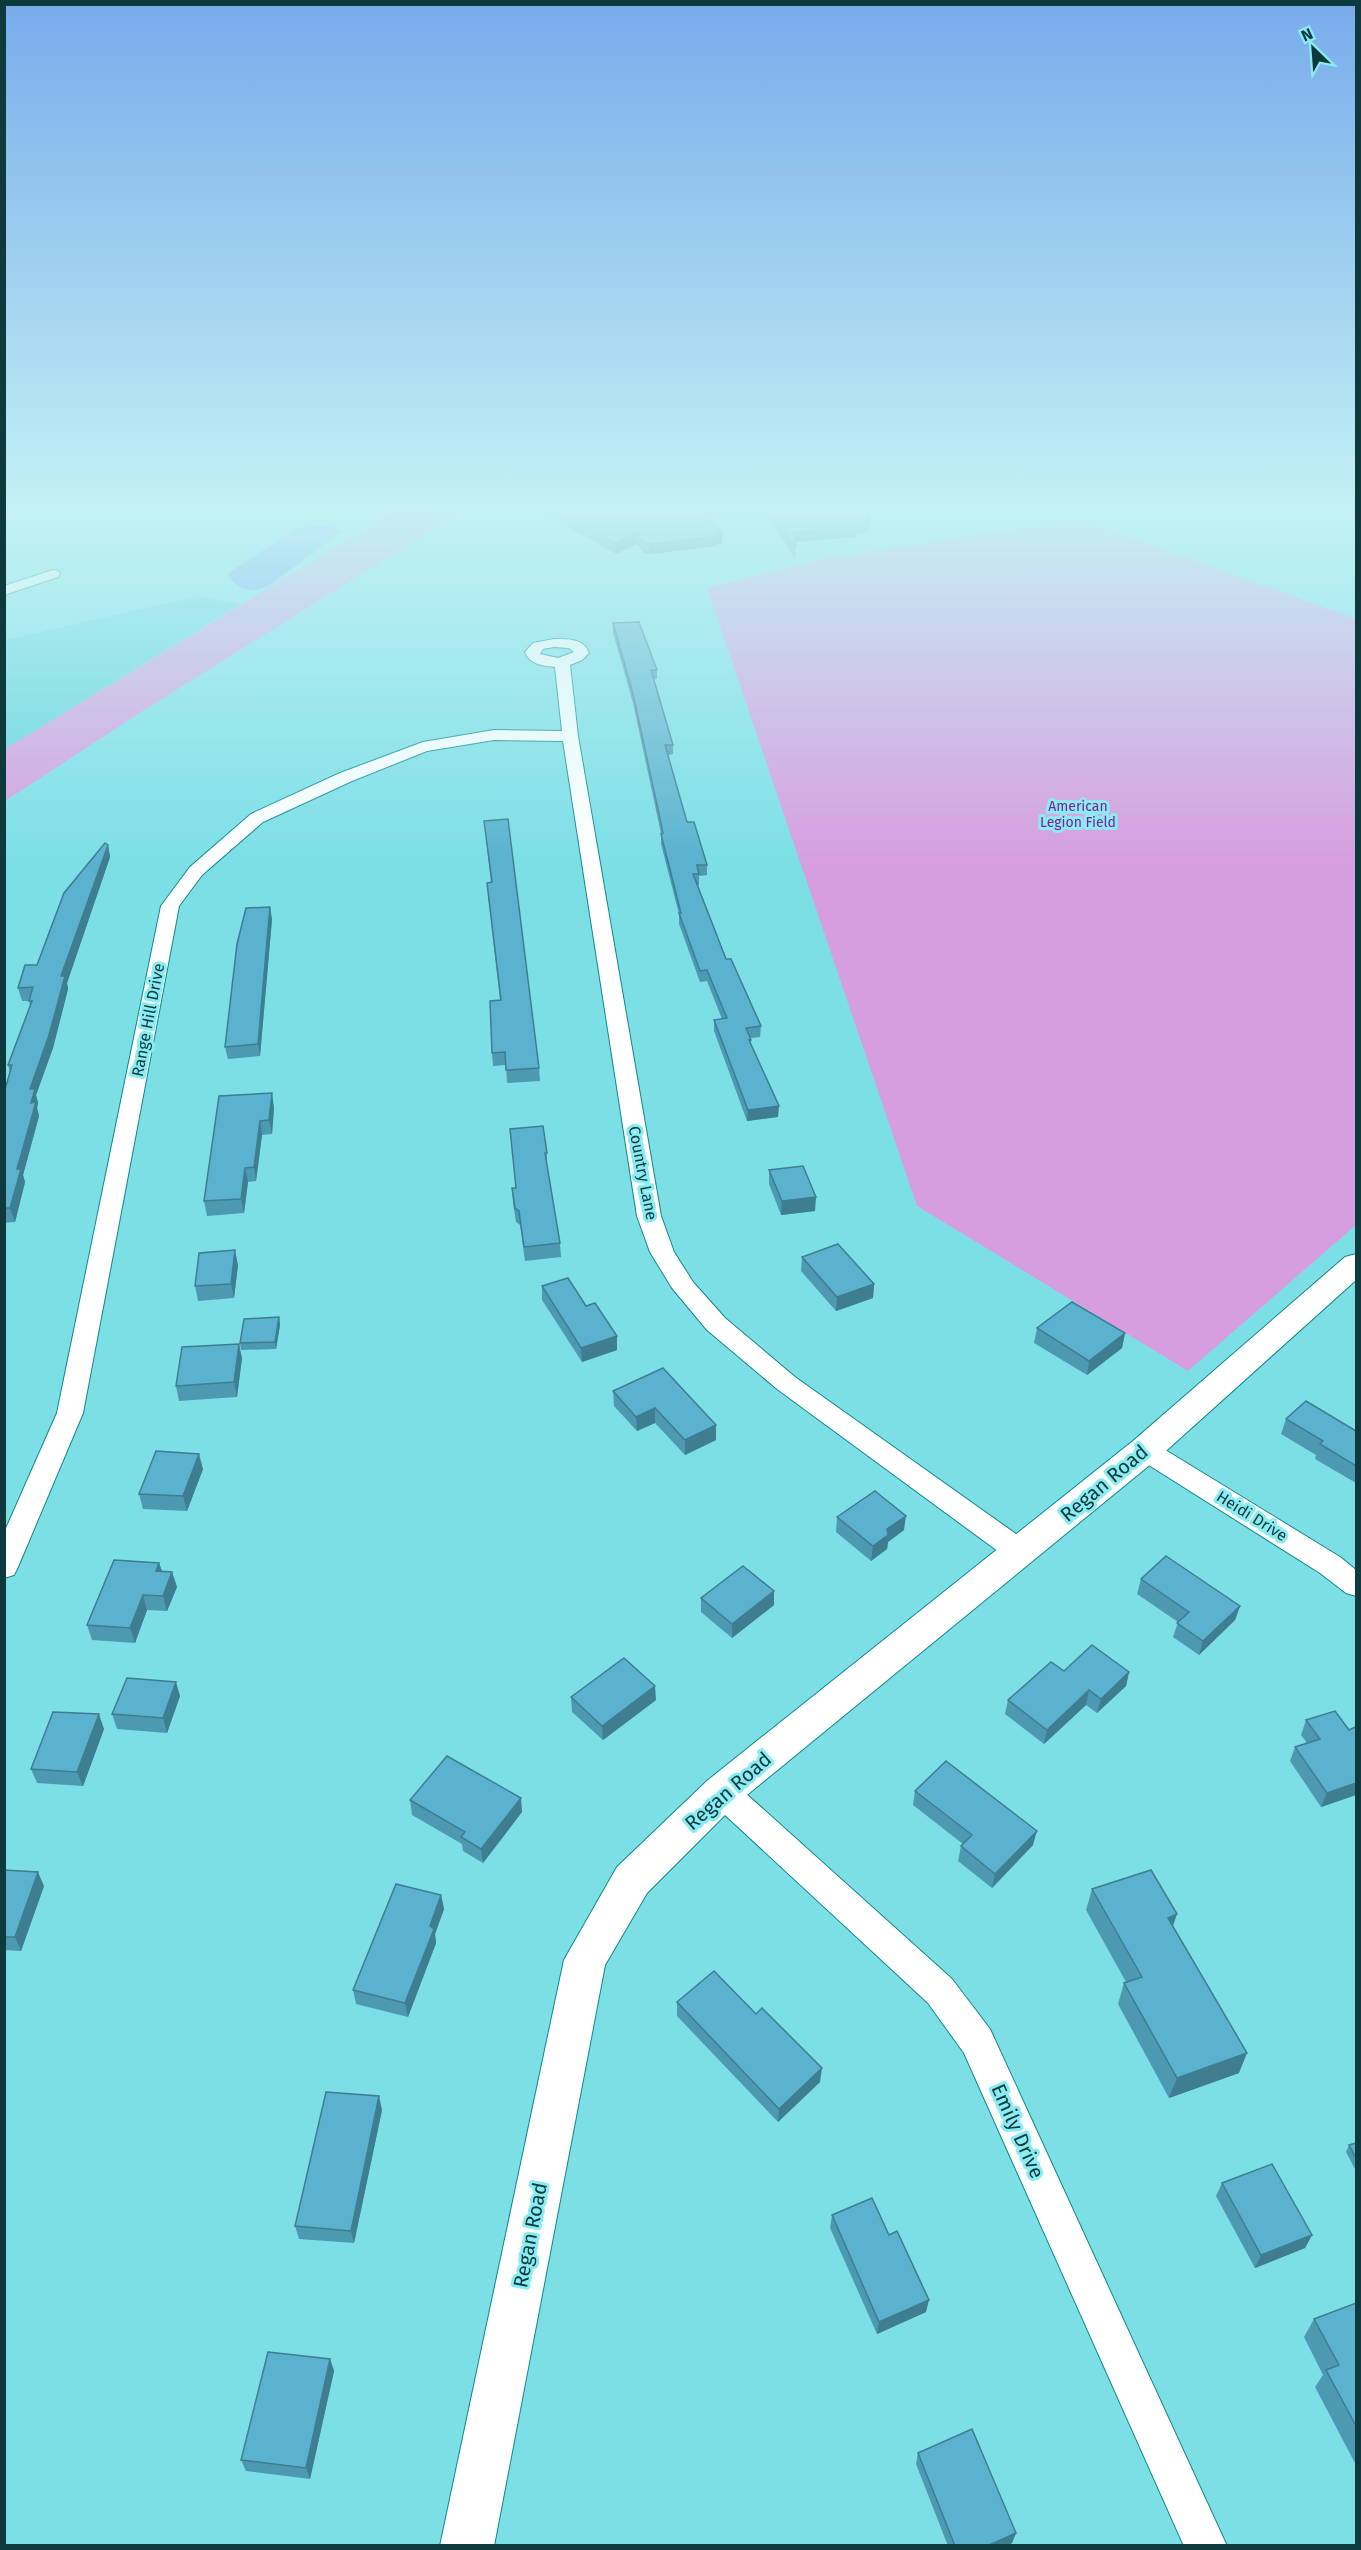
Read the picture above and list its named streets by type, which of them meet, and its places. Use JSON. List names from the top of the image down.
{
  "streets": {
    "street": [
      "Range Hill Drive",
      "Country Lane",
      "Regan Road",
      "Heidi Drive",
      "Emily Drive"
    ]
  },
  "crossings": [
    ["Range Hill Drive", "Country Lane"],
    ["Country Lane", "Regan Road"],
    ["Regan Road", "Heidi Drive"],
    ["Regan Road", "Emily Drive"]
  ],
  "parks": ["American Legion Field"],
  "north": "top left"
}
